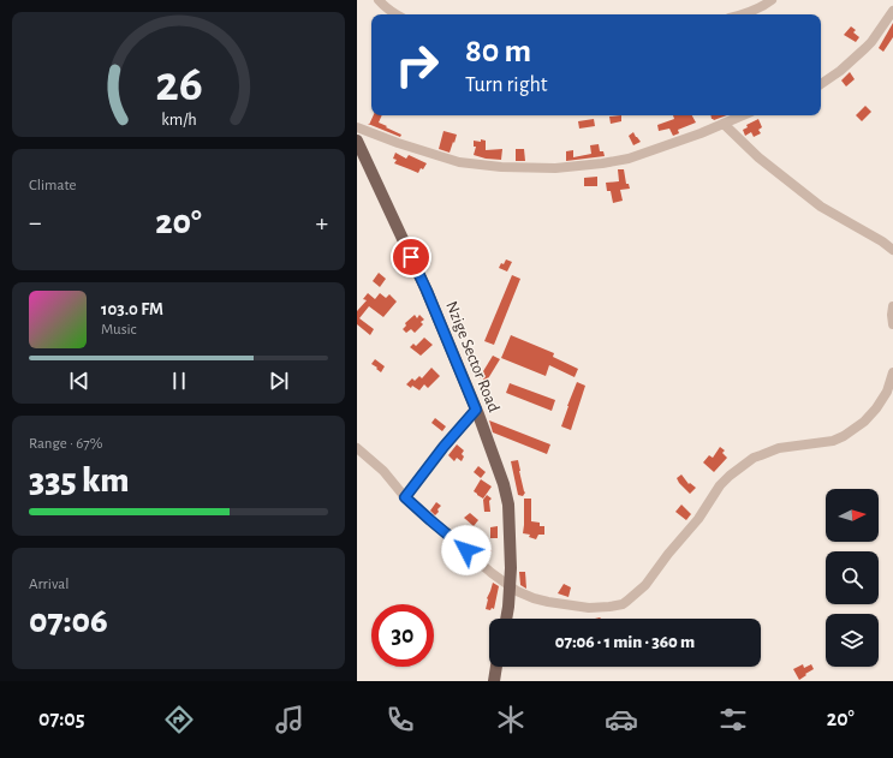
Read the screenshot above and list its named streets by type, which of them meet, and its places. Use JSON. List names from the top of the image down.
{
  "streets": {
    "main road": ["Nzige Sector Road"]
  },
  "north": "right",
  "page": {
    "turn": ["80 m", "Turn right"],
    "tile": [
      "Climate",
      ["Range · 67%", "335 km"],
      ["Arrival", "07:06"]
    ],
    "heat": ["−", "20°", "+"],
    "song": ["103.0 FM", "Music"],
    "limit": "30",
    "trip": "07:06 · 1 min · 360 m",
    "tabs": ["07:05", "20°"],
    "gauge": ["26", "km/h"]
  }
}
